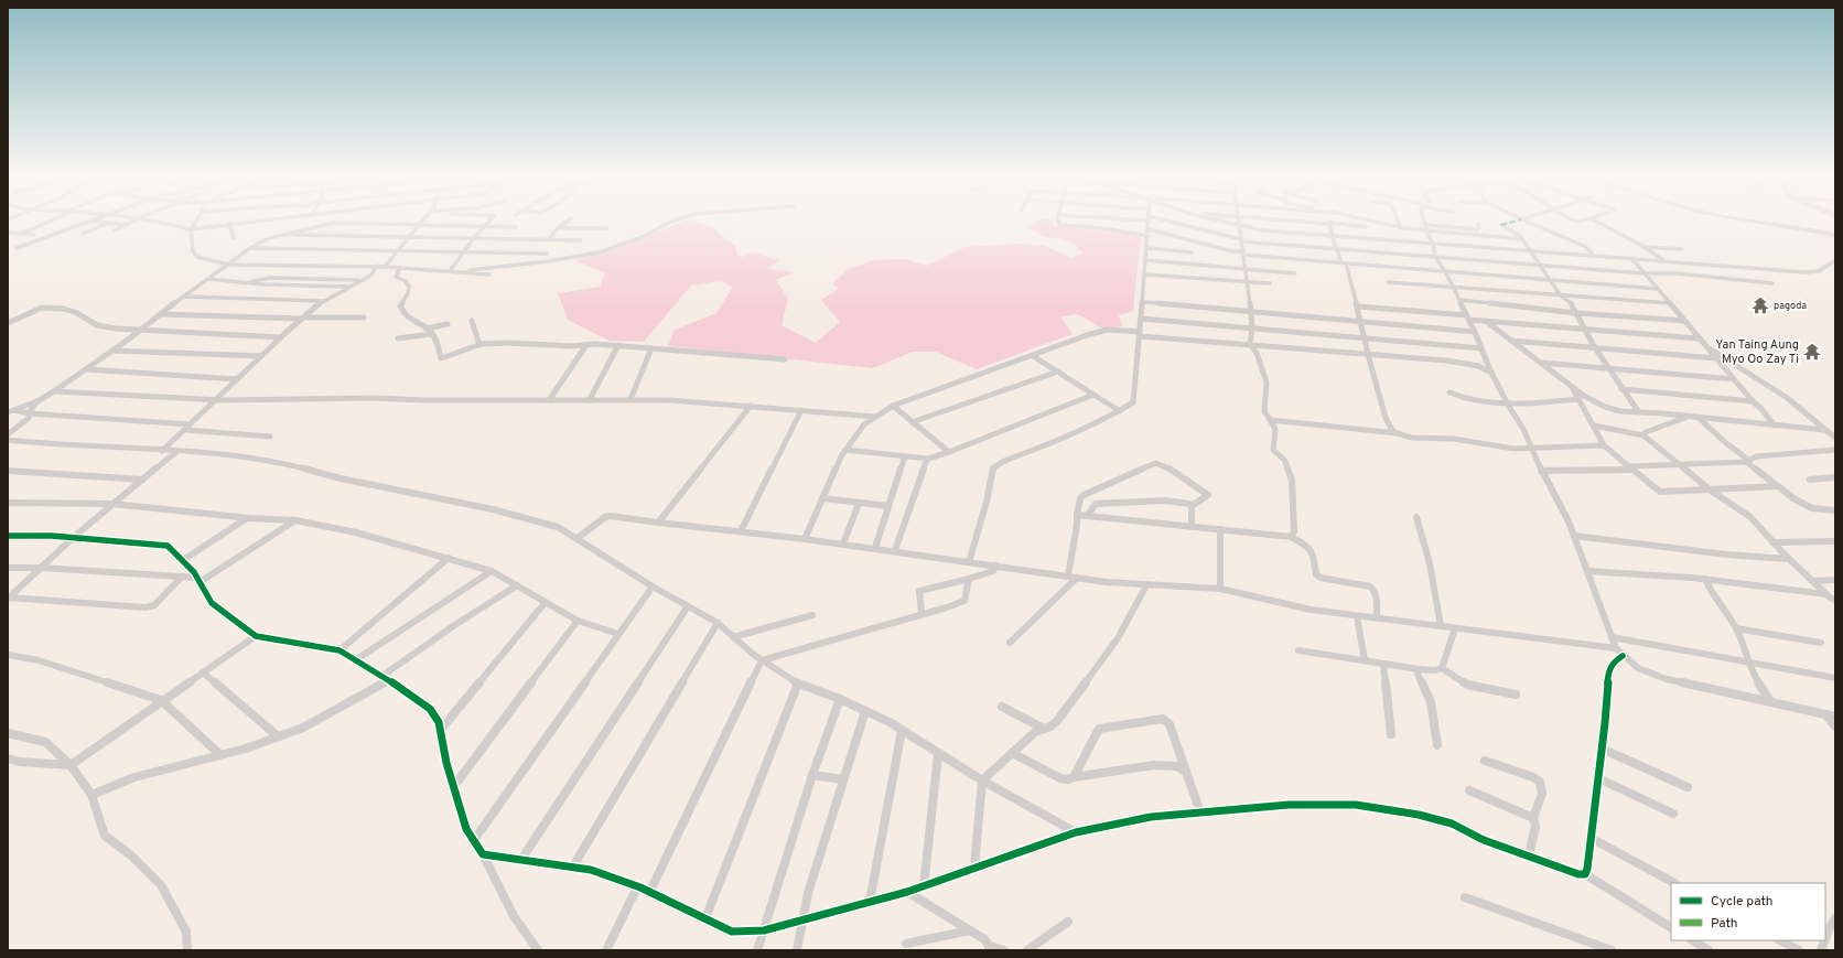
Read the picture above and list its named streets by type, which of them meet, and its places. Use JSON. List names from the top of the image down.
{
  "places": {
    "temple": ["pagoda", "Yan Taing Aung Myo Oo Zay Ti"]
  },
  "legend": ["Cycle path", "Path"]
}
